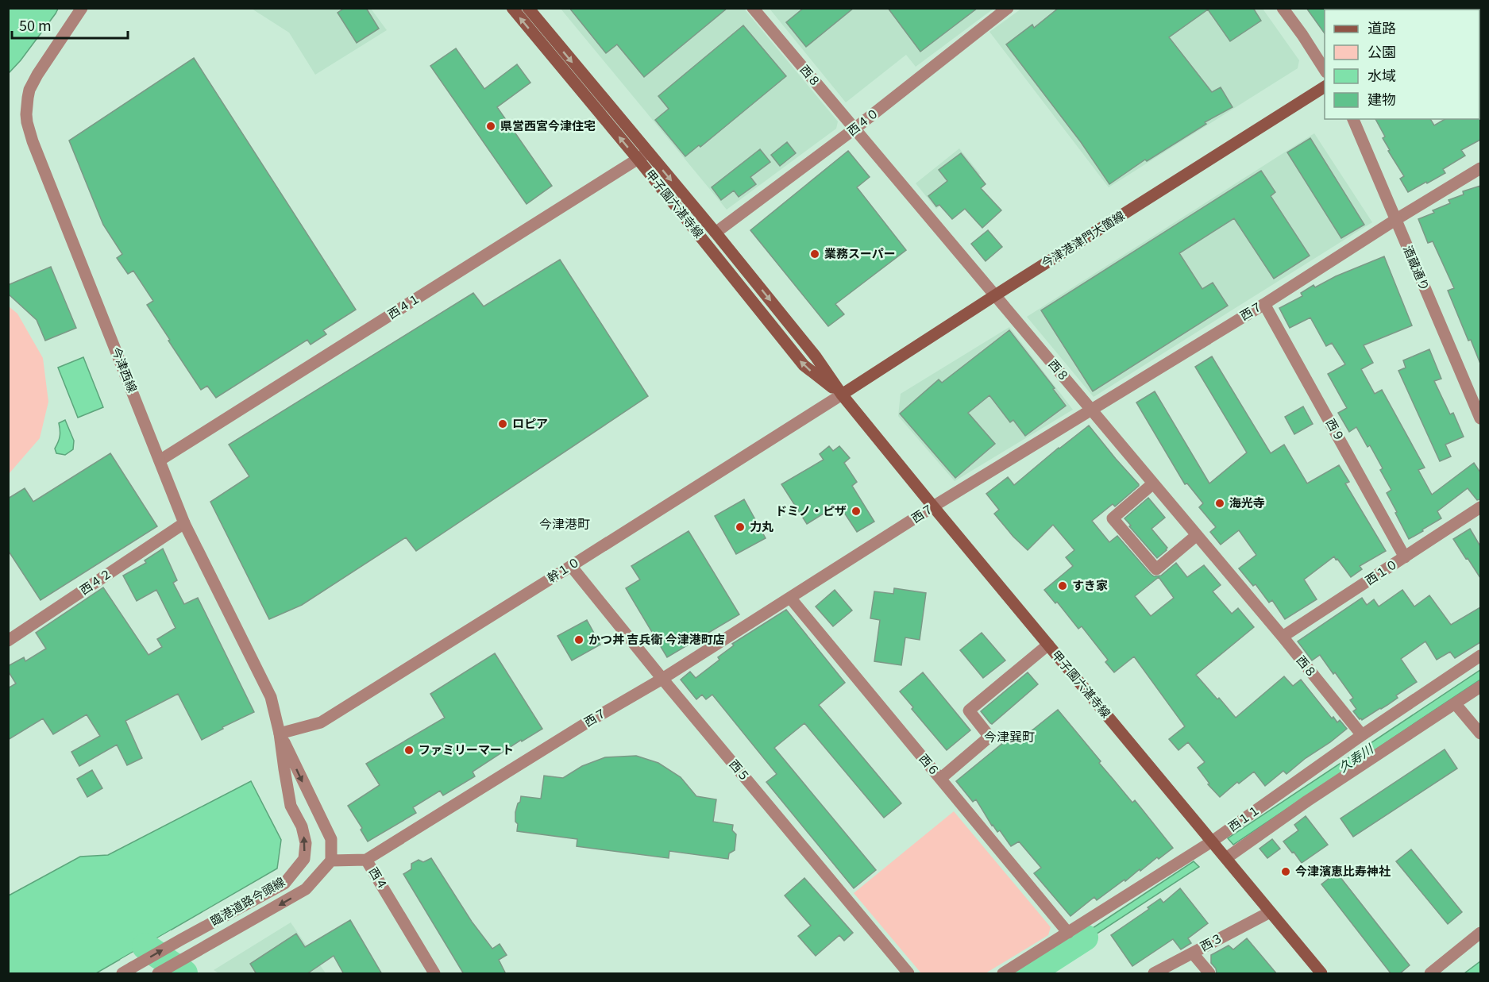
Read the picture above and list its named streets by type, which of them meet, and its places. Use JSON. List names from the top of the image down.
{
  "streets": {
    "main road": ["甲子園六湛寺線", "今津港津門大箇線"],
    "street": [
      "西８",
      "西４０",
      "酒蔵通り",
      "西４１",
      "西７",
      "今津西線",
      "西９",
      "幹１０",
      "西１０",
      "西４２",
      "西６",
      "西５",
      "西１１",
      "西４",
      "臨港道路今頭線",
      "西３"
    ]
  },
  "crossings": [
    ["西８", "西４０"],
    ["西８", "今津港津門大箇線"],
    ["西８", "西７"],
    ["西８", "西１０"],
    ["西８", "西１１"],
    ["西４０", "甲子園六湛寺線"],
    ["甲子園六湛寺線", "今津港津門大箇線"],
    ["甲子園六湛寺線", "西４１"],
    ["甲子園六湛寺線", "西７"],
    ["甲子園六湛寺線", "幹１０"],
    ["甲子園六湛寺線", "西１１"],
    ["甲子園六湛寺線", "西３"],
    ["今津港津門大箇線", "幹１０"],
    ["酒蔵通り", "西７"],
    ["西４１", "今津西線"],
    ["西７", "西９"],
    ["西７", "西６"],
    ["西７", "西５"],
    ["西７", "西４"],
    ["今津西線", "幹１０"],
    ["今津西線", "西４２"],
    ["今津西線", "臨港道路今頭線"],
    ["西９", "西１０"],
    ["幹１０", "西５"],
    ["幹１０", "臨港道路今頭線"],
    ["西６", "西１１"],
    ["西４", "臨港道路今頭線"]
  ],
  "districts": ["今津港町", "今津巽町"],
  "water": ["久寿川"],
  "places": [
    "県営西宮今津住宅",
    "業務スーパー",
    "ロピア",
    "海光寺",
    "ドミノ・ピザ",
    "力丸",
    "すき家",
    "かつ丼 吉兵衛 今津港町店",
    "ファミリーマート",
    "今津濱恵比寿神社"
  ],
  "legend": [
    "道路",
    "公園",
    "水域",
    "建物"
  ],
  "scale_bar": "50 m"
}
